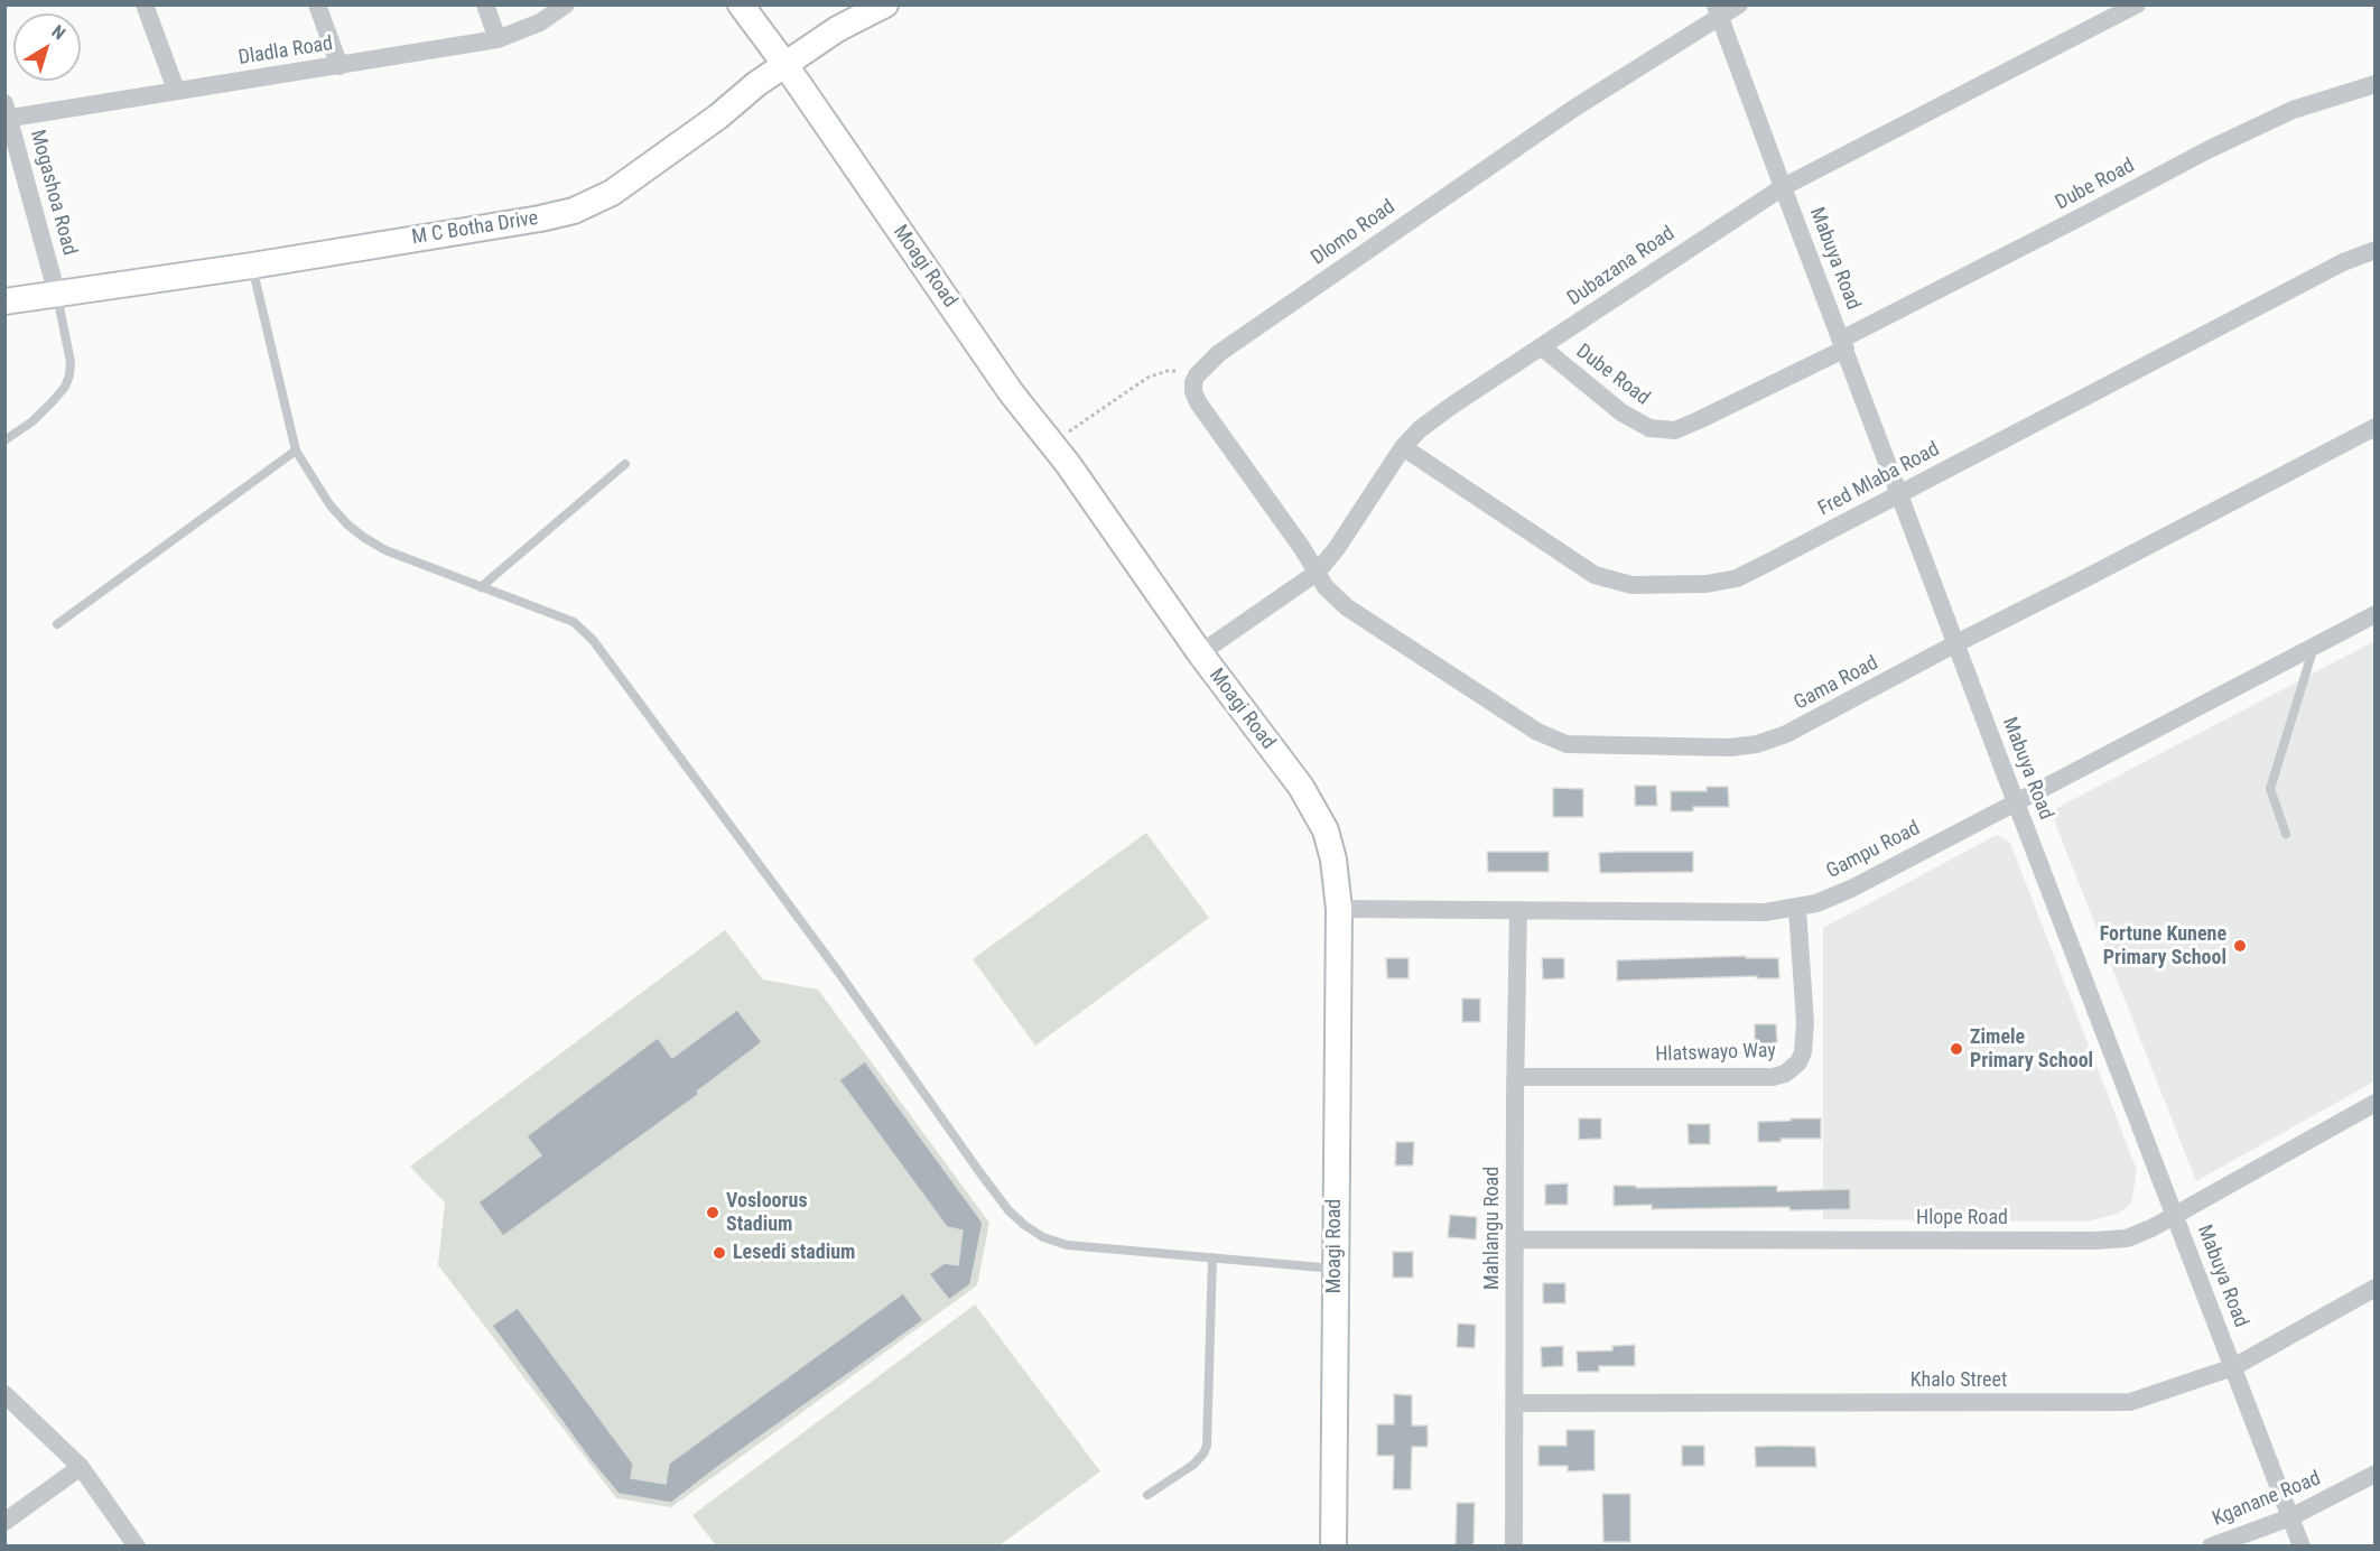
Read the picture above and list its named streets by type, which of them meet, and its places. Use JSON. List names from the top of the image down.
{
  "streets": {
    "street": [
      "Dladla Road",
      "Dube Road",
      "Mogashoa Road",
      "M C Botha Drive",
      "Dlomo Road",
      "Mabuya Road",
      "Moagi Road",
      "Dubazana Road",
      "Fred Mlaba Road",
      "Gama Road",
      "Gampu Road",
      "Hlatswayo Way",
      "Hlope Road",
      "Mahlangu Road",
      "Khalo Street",
      "Kganane Road"
    ]
  },
  "crossings": [
    ["Dladla Road", "Mogashoa Road"],
    ["Dube Road", "Mabuya Road"],
    ["Dube Road", "Dubazana Road"],
    ["Mogashoa Road", "M C Botha Drive"],
    ["M C Botha Drive", "Moagi Road"],
    ["Dlomo Road", "Mabuya Road"],
    ["Mabuya Road", "Dubazana Road"],
    ["Mabuya Road", "Fred Mlaba Road"],
    ["Mabuya Road", "Gama Road"],
    ["Mabuya Road", "Gampu Road"],
    ["Mabuya Road", "Hlope Road"],
    ["Mabuya Road", "Khalo Street"],
    ["Mabuya Road", "Kganane Road"],
    ["Moagi Road", "Dubazana Road"],
    ["Moagi Road", "Gampu Road"],
    ["Dubazana Road", "Fred Mlaba Road"],
    ["Dubazana Road", "Gama Road"],
    ["Gampu Road", "Hlatswayo Way"],
    ["Gampu Road", "Mahlangu Road"],
    ["Hlatswayo Way", "Mahlangu Road"],
    ["Hlope Road", "Mahlangu Road"],
    ["Mahlangu Road", "Khalo Street"]
  ],
  "places": [
    "Fortune Kunene Primary School",
    "Zimele Primary School",
    "Vosloorus Stadium",
    "Lesedi stadium"
  ],
  "north": "top right"
}
